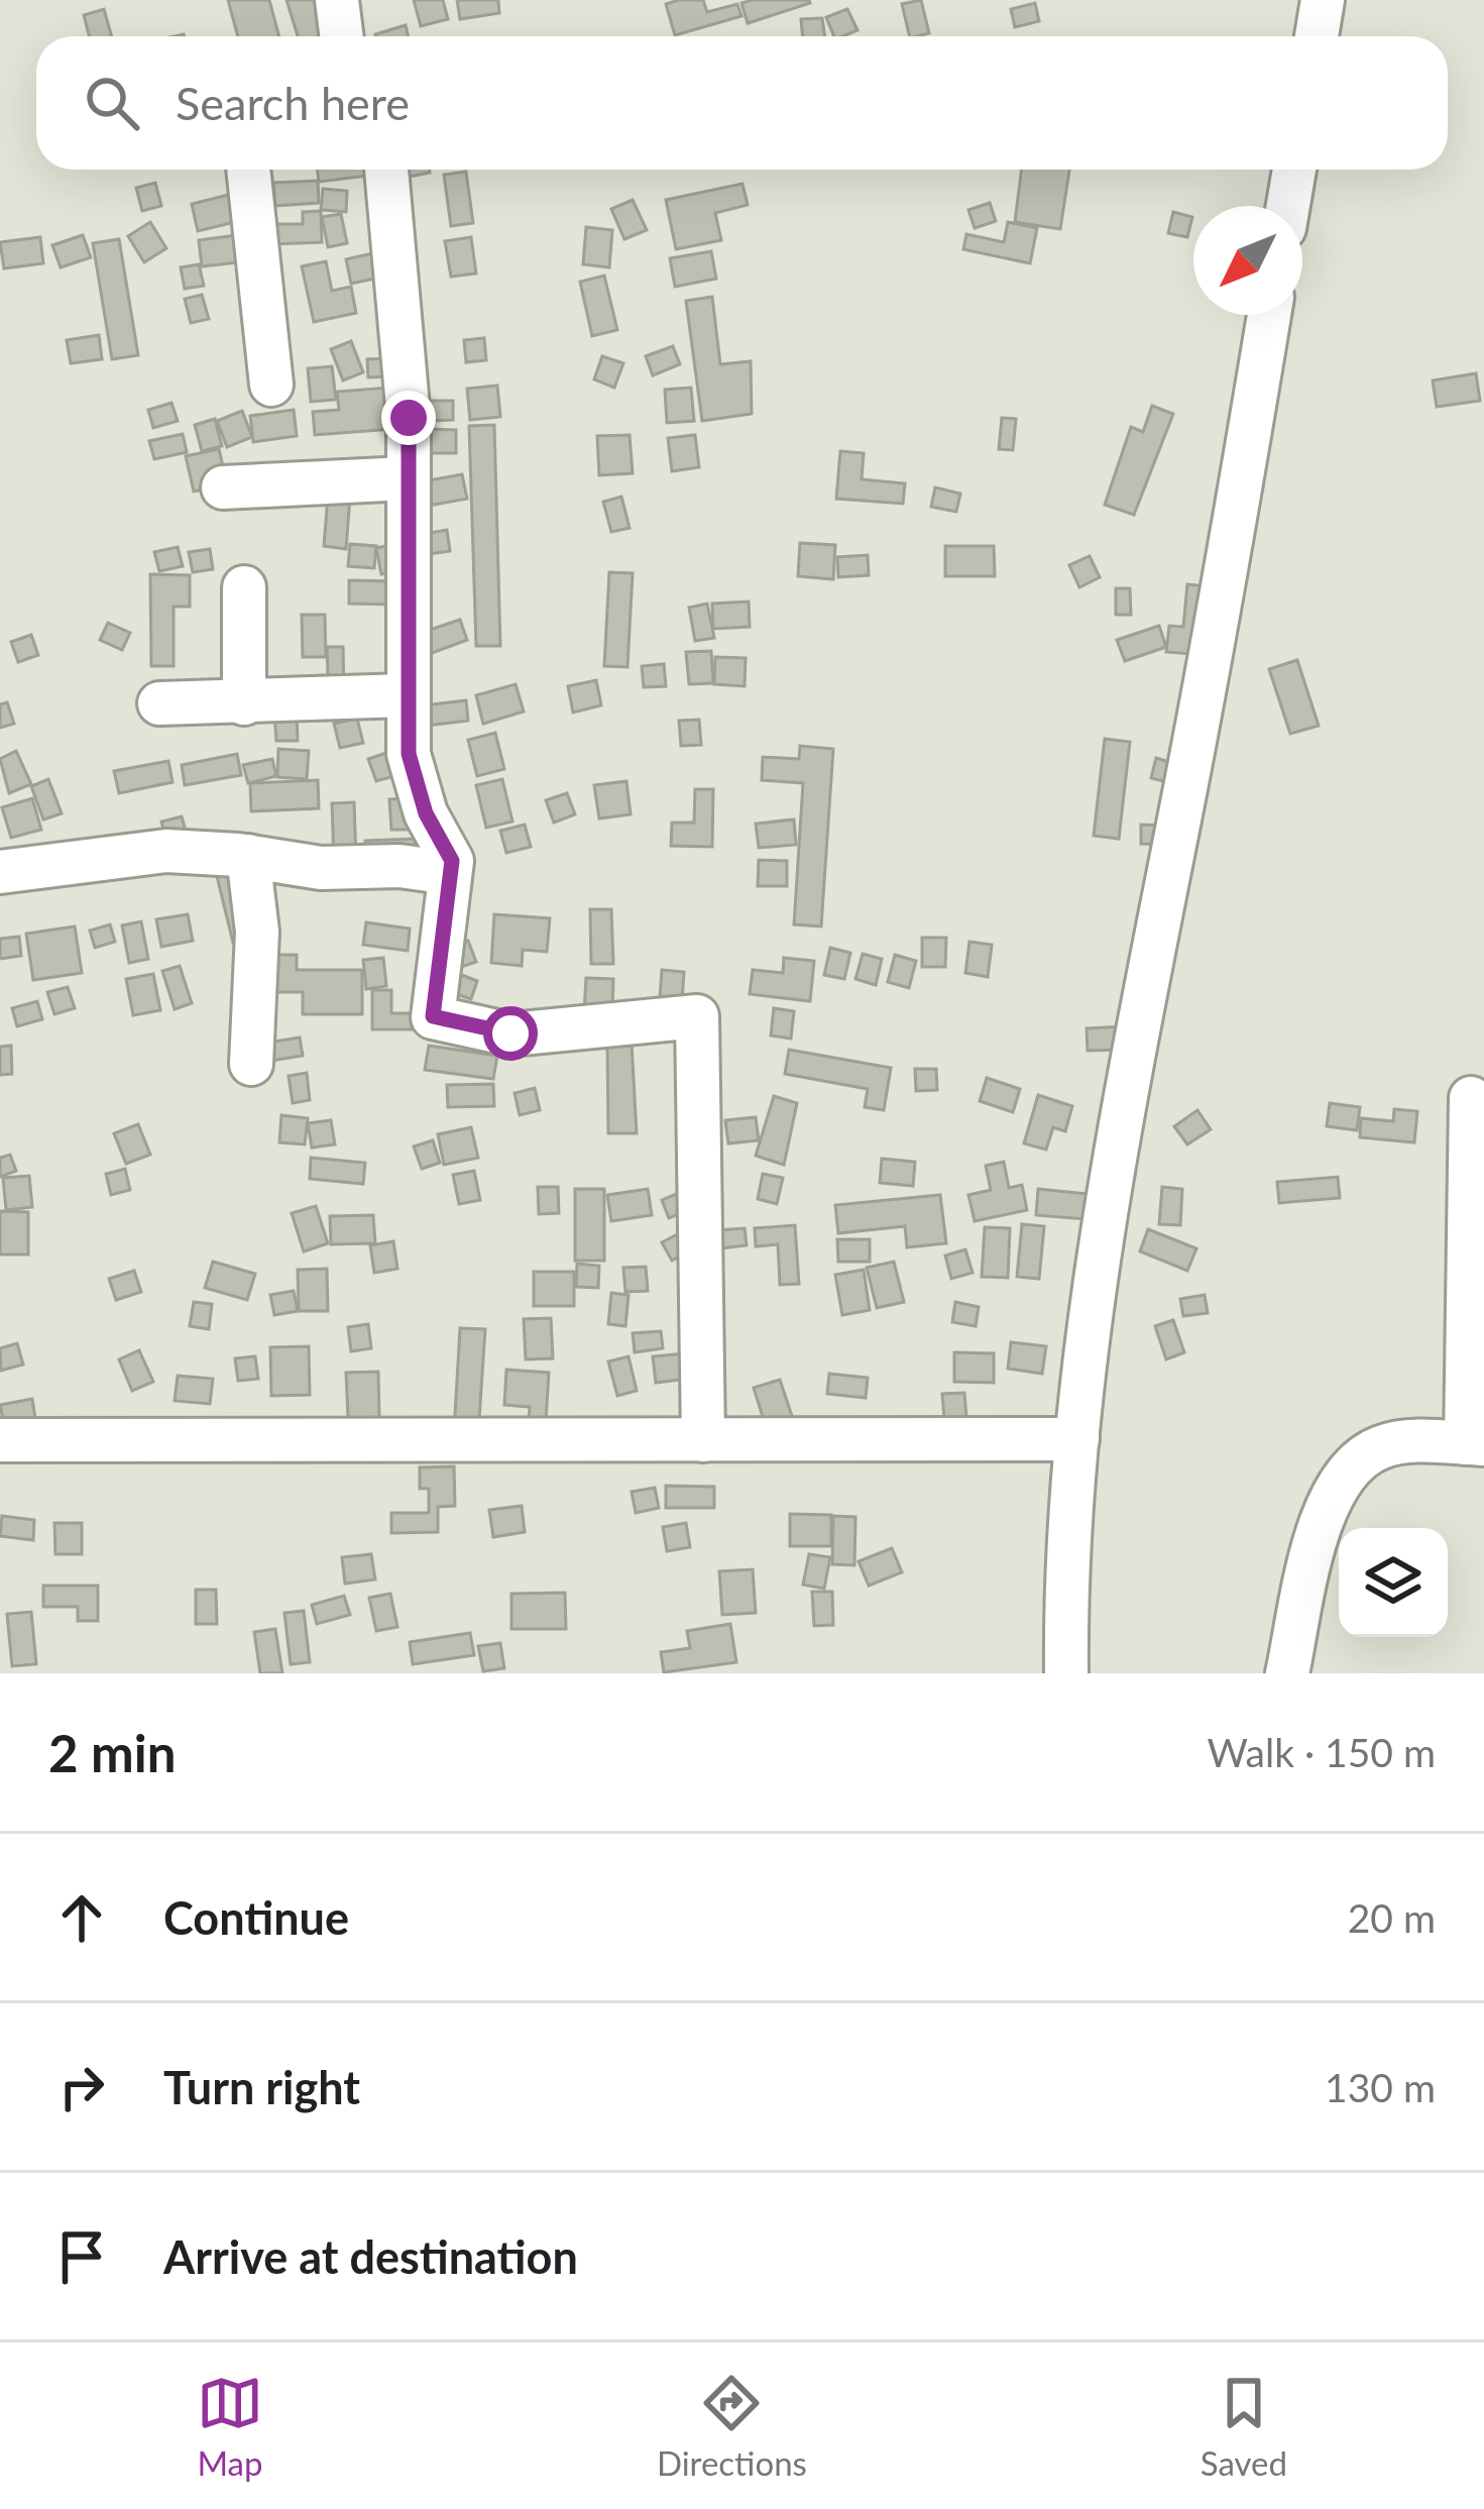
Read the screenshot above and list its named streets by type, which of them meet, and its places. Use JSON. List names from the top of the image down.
{
  "north": "bottom left",
  "page": {
    "search": "Search here",
    "heading": ["2 min", "Walk · 150 m"],
    "list": [
      ["Continue", "20 m"],
      ["Turn right", "130 m"],
      "Arrive at destination"
    ],
    "nav": ["Map", "Directions", "Saved"]
  }
}
